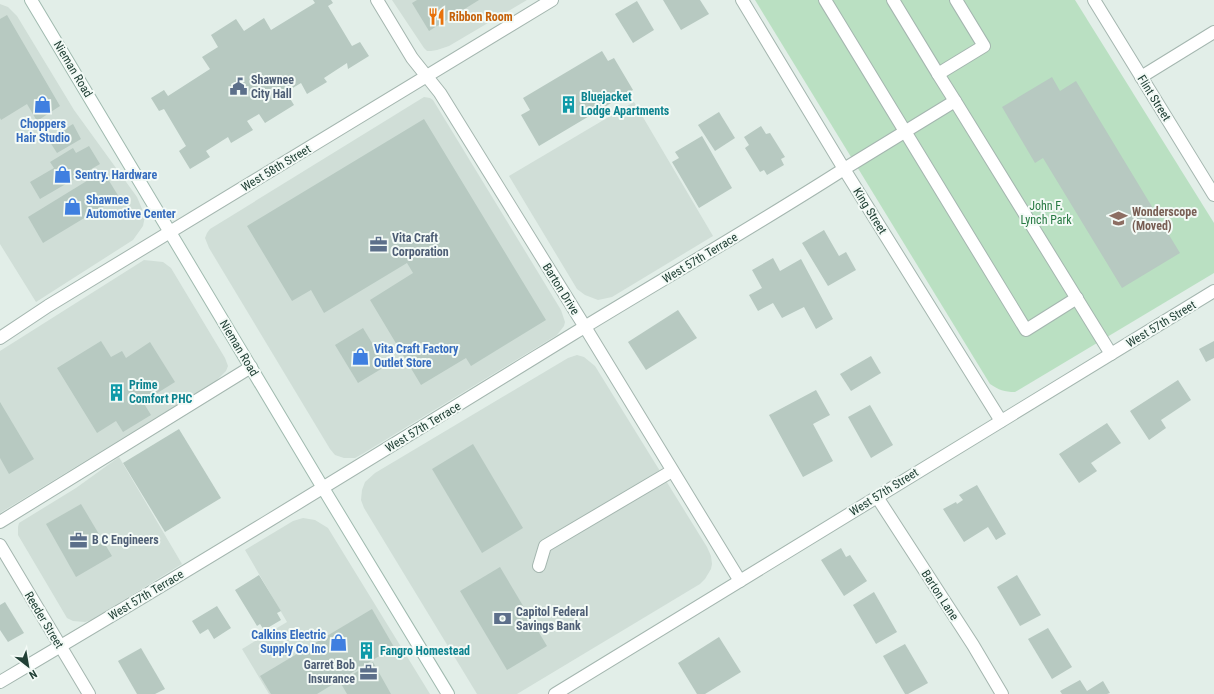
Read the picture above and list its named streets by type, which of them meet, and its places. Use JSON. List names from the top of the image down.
{
  "streets": {
    "street": [
      "Nieman Road",
      "Flint Street",
      "West 58th Street",
      "King Street",
      "West 57th Terrace",
      "Barton Drive",
      "West 57th Street",
      "Barton Lane",
      "Reeder Street"
    ]
  },
  "crossings": [
    ["Nieman Road", "West 58th Street"],
    ["Nieman Road", "West 57th Terrace"],
    ["West 58th Street", "Barton Drive"],
    ["King Street", "West 57th Terrace"],
    ["King Street", "West 57th Street"],
    ["West 57th Terrace", "Barton Drive"],
    ["West 57th Terrace", "Reeder Street"],
    ["Barton Drive", "West 57th Street"],
    ["West 57th Street", "Barton Lane"]
  ],
  "parks": ["John F. Lynch Park"],
  "places": {
    "restaurant": ["Ribbon Room"],
    "public building": ["Shawnee City Hall"],
    "building": ["Bluejacket Lodge Apartments", "Prime Comfort PHC", "Fangro Homestead"],
    "shop": [
      "Choppers Hair Studio",
      "Sentry. Hardware",
      "Shawnee Automotive Center",
      "Vita Craft Factory Outlet Store",
      "Calkins Electric Supply Co Inc"
    ],
    "school or university": ["Wonderscope (Moved)"],
    "office": ["Vita Craft Corporation", "B C Engineers", "Garret Bob Insurance"],
    "bank": ["Capitol Federal Savings Bank"]
  },
  "north": "bottom right"
}
